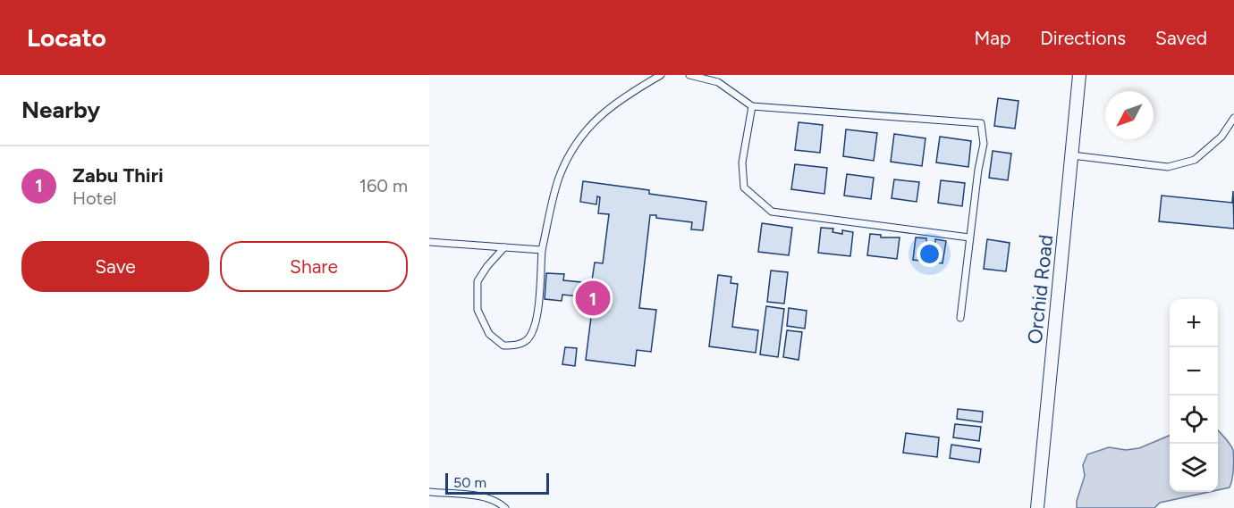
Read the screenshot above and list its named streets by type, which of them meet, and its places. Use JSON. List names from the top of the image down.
{
  "streets": {
    "street": ["Orchid Road"]
  },
  "scale_bar": "50 m",
  "north": "bottom left",
  "page": {
    "header": "Locato",
    "nav": ["Map", "Directions", "Saved"],
    "heading": "Nearby",
    "list": [
      {
        "mark": "1",
        "name": "Zabu Thiri",
        "note": "Hotel",
        "value": "160 m"
      }
    ],
    "buttons": ["Save", "Share"],
    "pins": "1",
    "map_buttons": ["+", "−"],
    "scale": "50 m"
  }
}
